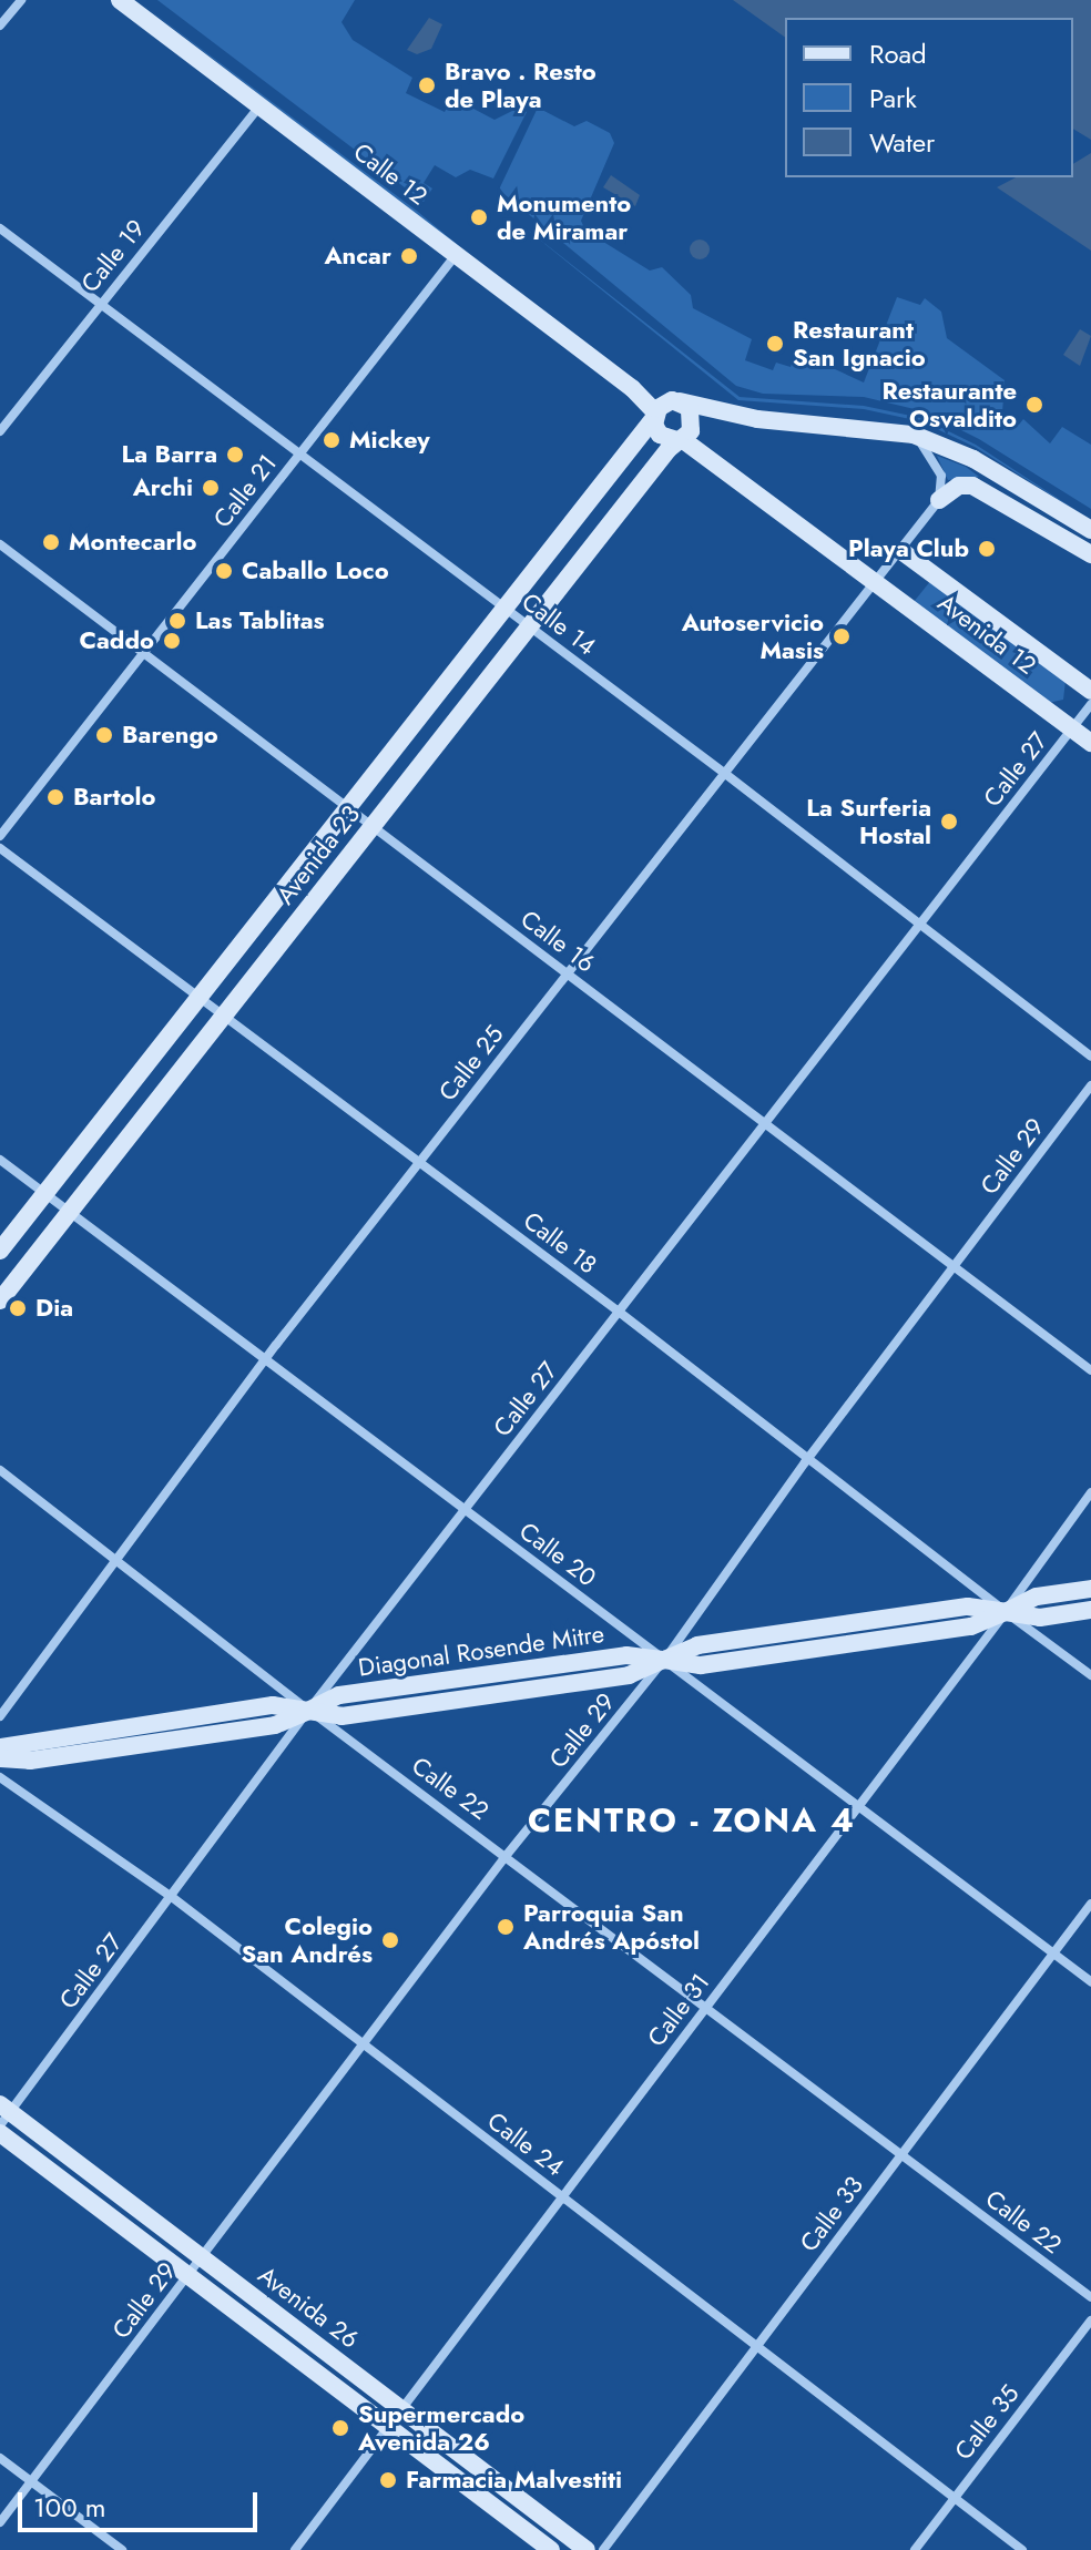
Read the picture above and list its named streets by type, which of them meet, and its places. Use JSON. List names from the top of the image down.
{
  "streets": {
    "main road": [
      "Calle 12",
      "Avenida 12",
      "Avenida 23",
      "Diagonal Rosende Mitre",
      "Avenida 26"
    ],
    "street": [
      "Calle 19",
      "Calle 21",
      "Calle 14",
      "Calle 27",
      "Calle 16",
      "Calle 25",
      "Calle 29",
      "Calle 18",
      "Calle 20",
      "Calle 22",
      "Calle 31",
      "Calle 24",
      "Calle 33",
      "Calle 35"
    ]
  },
  "crossings": [
    ["Calle 12", "Calle 19"],
    ["Calle 12", "Calle 21"],
    ["Calle 12", "Avenida 12"],
    ["Calle 12", "Avenida 23"],
    ["Calle 19", "Calle 14"],
    ["Calle 21", "Calle 14"],
    ["Calle 21", "Calle 16"],
    ["Calle 14", "Calle 27"],
    ["Calle 14", "Avenida 23"],
    ["Calle 14", "Calle 25"],
    ["Avenida 12", "Calle 27"],
    ["Avenida 12", "Avenida 23"],
    ["Avenida 12", "Calle 25"],
    ["Calle 27", "Calle 16"],
    ["Calle 27", "Calle 18"],
    ["Calle 27", "Calle 20"],
    ["Calle 27", "Diagonal Rosende Mitre"],
    ["Calle 27", "Calle 22"],
    ["Calle 27", "Calle 24"],
    ["Calle 27", "Avenida 26"],
    ["Avenida 23", "Calle 16"],
    ["Avenida 23", "Calle 18"],
    ["Avenida 23", "Calle 20"],
    ["Calle 16", "Calle 25"],
    ["Calle 16", "Calle 29"],
    ["Calle 25", "Calle 18"],
    ["Calle 25", "Calle 20"],
    ["Calle 25", "Calle 22"],
    ["Calle 29", "Calle 18"],
    ["Calle 29", "Calle 20"],
    ["Calle 29", "Diagonal Rosende Mitre"],
    ["Calle 29", "Calle 22"],
    ["Calle 29", "Calle 24"],
    ["Calle 29", "Avenida 26"],
    ["Calle 18", "Diagonal Rosende Mitre"],
    ["Calle 18", "Calle 31"],
    ["Calle 20", "Diagonal Rosende Mitre"],
    ["Calle 20", "Calle 31"],
    ["Calle 20", "Calle 33"],
    ["Diagonal Rosende Mitre", "Calle 22"],
    ["Diagonal Rosende Mitre", "Calle 31"],
    ["Calle 22", "Calle 31"],
    ["Calle 22", "Calle 33"],
    ["Calle 31", "Calle 24"],
    ["Calle 31", "Avenida 26"],
    ["Calle 24", "Calle 33"],
    ["Calle 24", "Calle 35"]
  ],
  "districts": ["CENTRO - ZONA 4"],
  "places": [
    "Bravo . Resto de Playa",
    "Monumento de Miramar",
    "Ancar",
    "Restaurant San Ignacio",
    "Restaurante Osvaldito",
    "Mickey",
    "La Barra",
    "Archi",
    "Montecarlo",
    "Playa Club",
    "Caballo Loco",
    "Las Tablitas",
    "Autoservicio Masis",
    "Caddo",
    "Barengo",
    "Bartolo",
    "La Surferia Hostal",
    "Dia",
    "Parroquia San Andrés Apóstol",
    "Colegio San Andrés",
    "Supermercado Avenida 26",
    "Farmacia Malvestiti"
  ],
  "legend": ["Road", "Park", "Water"],
  "scale_bar": "100 m"
}
